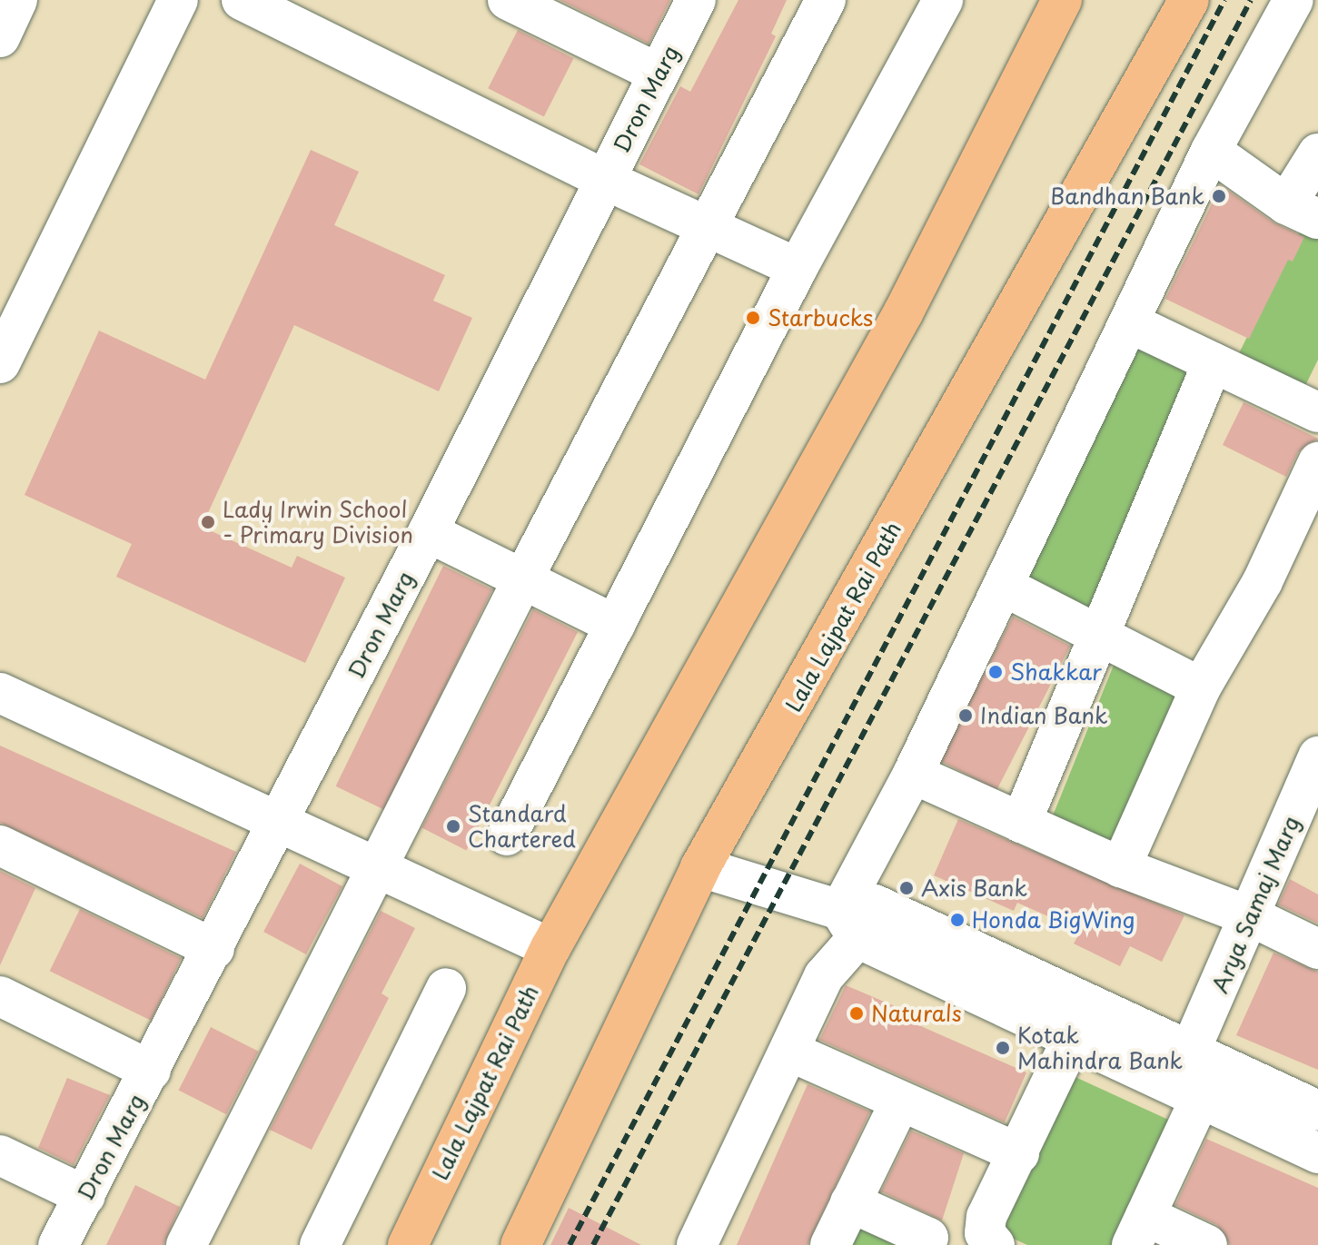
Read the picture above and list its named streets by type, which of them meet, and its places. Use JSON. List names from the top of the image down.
{
  "streets": {
    "main road": ["Lala Lajpat Rai Path"],
    "street": ["Dron Marg", "Arya Samaj Marg"]
  },
  "places": [
    "Bandhan Bank",
    "Starbucks",
    "Lady Irwin School - Primary Division",
    "Shakkar",
    "Indian Bank",
    "Standard Chartered",
    "Axis Bank",
    "Honda BigWing",
    "Naturals",
    "Kotak Mahindra Bank"
  ]
}
